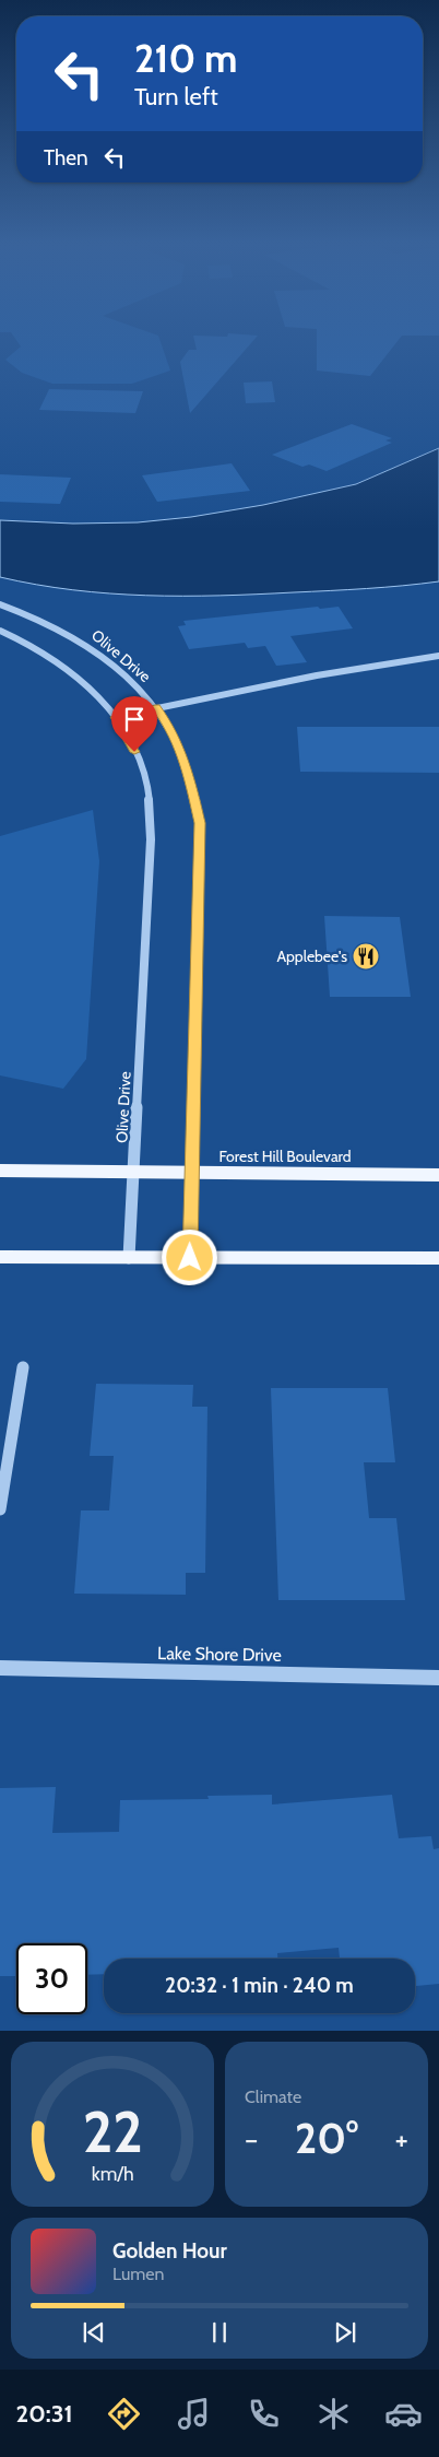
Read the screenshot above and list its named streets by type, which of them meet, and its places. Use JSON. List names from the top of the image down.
{
  "streets": {
    "main road": ["Forest Hill Boulevard"],
    "street": ["Olive Drive", "Lake Shore Drive"]
  },
  "crossings": [
    ["Olive Drive", "Forest Hill Boulevard"]
  ],
  "places": {
    "restaurant": ["Applebee's"]
  },
  "page": {
    "turn": ["210 m", "Turn left"],
    "then": "Then",
    "limit": "30",
    "trip": "20:32 · 1 min · 240 m",
    "tile": "Climate",
    "heat": ["−", "20°", "+"],
    "song": ["Golden Hour", "Lumen"],
    "tabs": "20:31",
    "gauge": ["22", "km/h"]
  }
}
